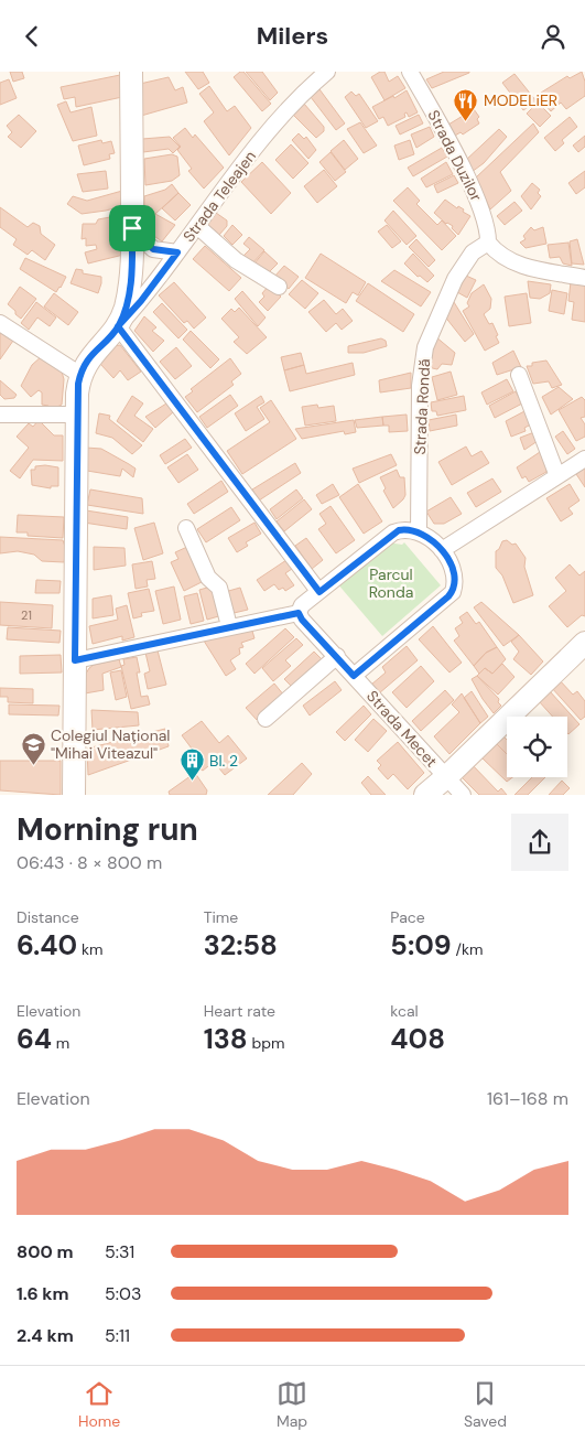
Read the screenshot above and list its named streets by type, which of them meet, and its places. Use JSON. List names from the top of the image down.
{
  "streets": {
    "street": [
      "Strada Duzilor",
      "Strada Teleajen",
      "Strada Rondă",
      "Strada Mecet"
    ]
  },
  "crossings": [
    ["Strada Duzilor", "Strada Rondă"]
  ],
  "parks": ["Parcul Ronda"],
  "places": {
    "restaurant": ["MODELiER"],
    "school or university": ["Colegiul Național \"Mihai Viteazul\""],
    "building": ["Bl. 2"]
  },
  "house_numbers": ["21"],
  "page": {
    "header": "Milers",
    "heading": ["Morning run", "06:43 · 8 × 800 m"],
    "stats": [
      ["Distance", "6.40 km"],
      ["Time", "32:58"],
      ["Pace", "5:09 /km"],
      ["Elevation", "64 m"],
      ["Heart rate", "138 bpm"],
      ["kcal", "408"]
    ],
    "chart": ["Elevation", "161–168 m"],
    "list": [
      {
        "name": "800 m",
        "note": "5:31"
      },
      {
        "name": "1.6 km",
        "note": "5:03"
      },
      {
        "name": "2.4 km",
        "note": "5:11"
      }
    ],
    "tabs": ["Home", "Map", "Saved"]
  }
}
